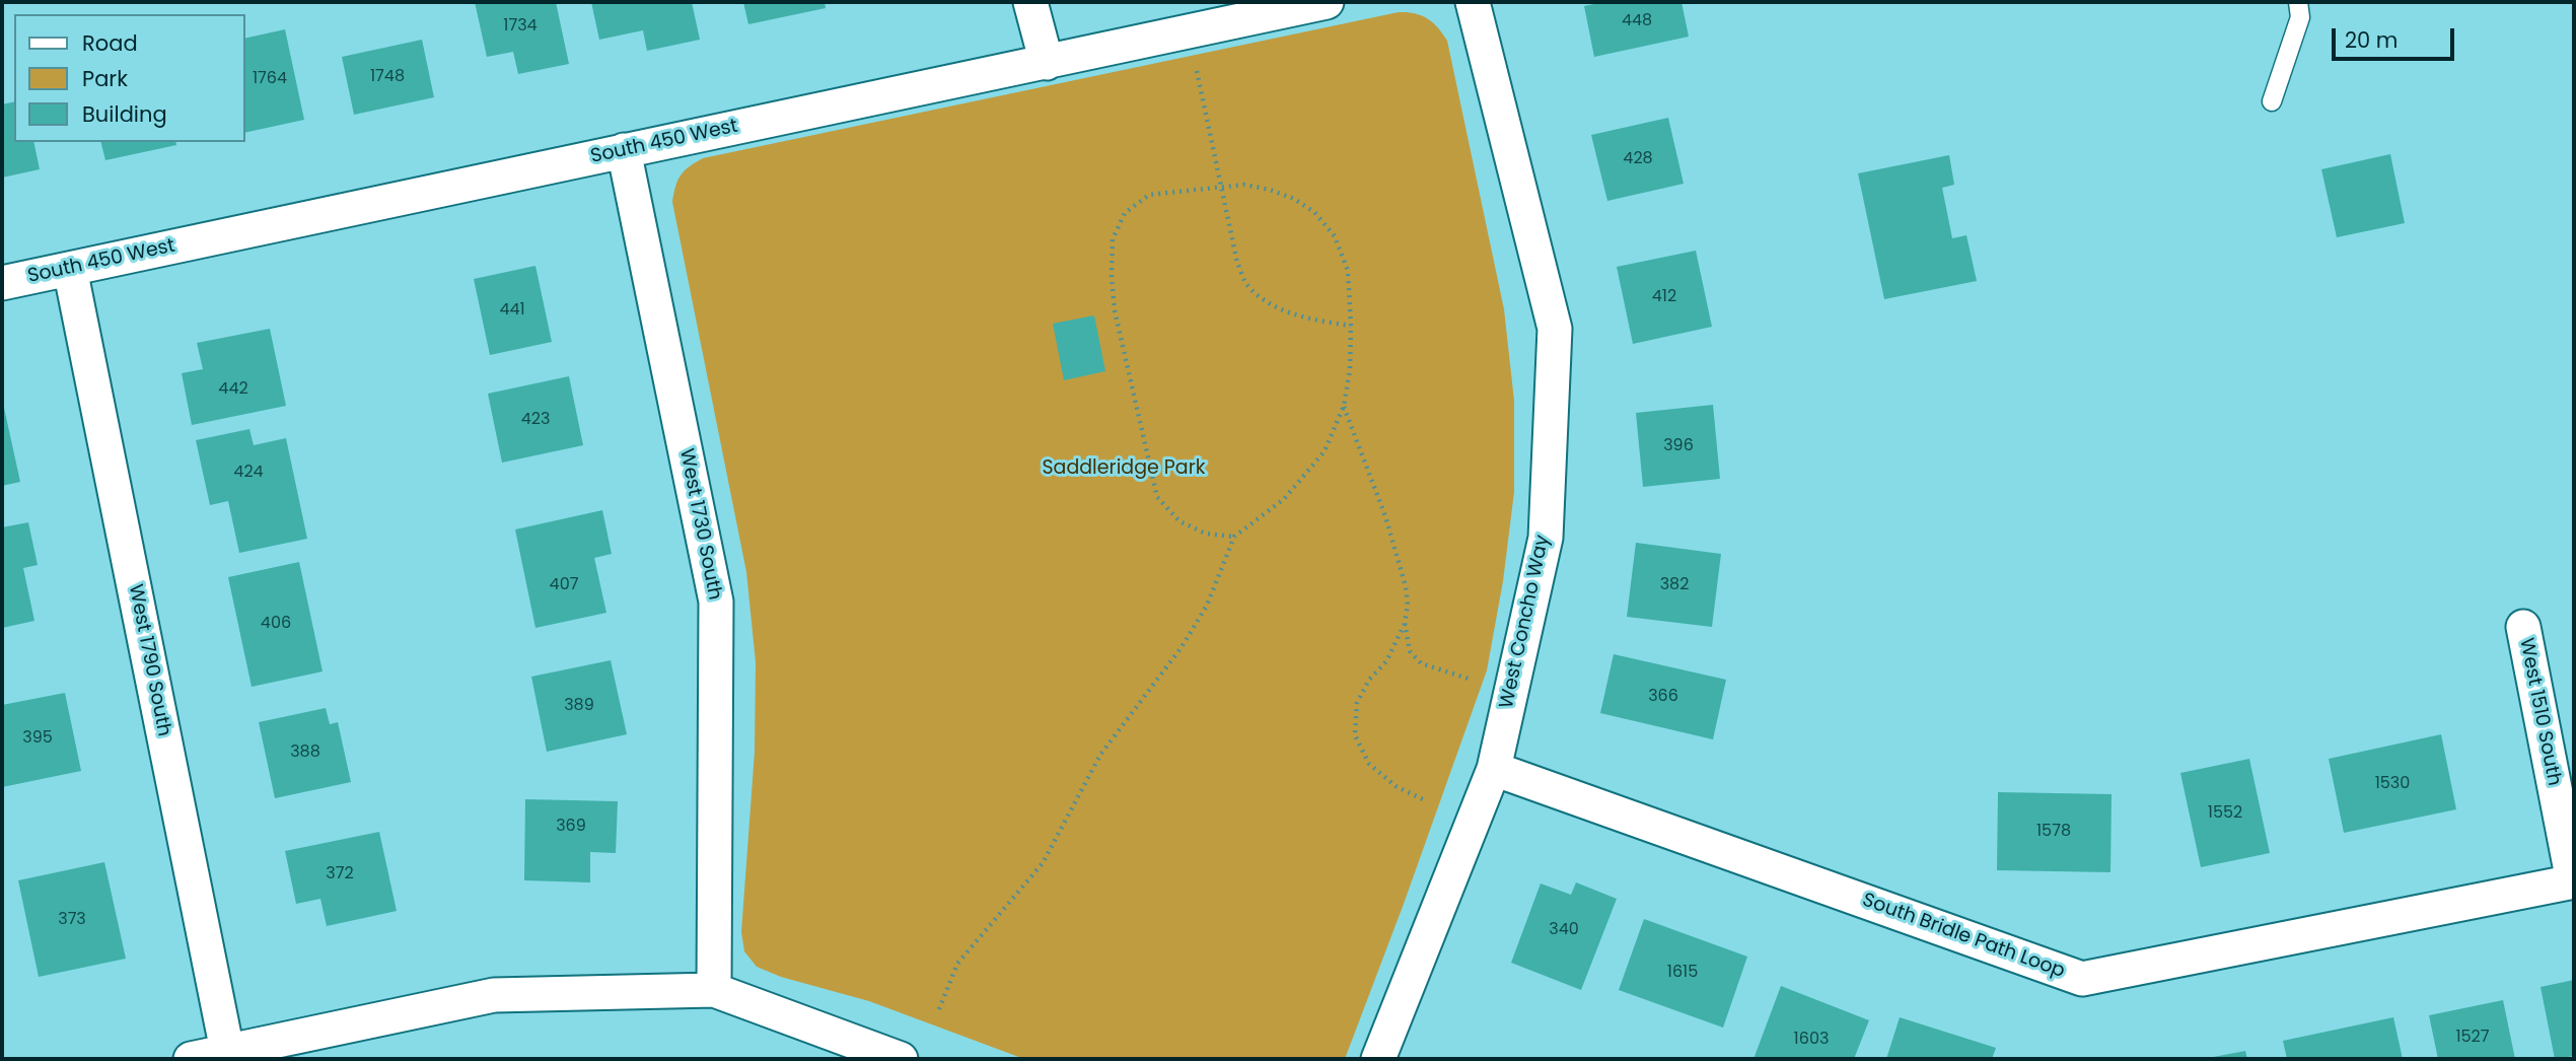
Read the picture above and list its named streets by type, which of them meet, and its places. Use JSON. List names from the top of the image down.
{
  "streets": {
    "street": [
      "South 450 West",
      "West 1730 South",
      "West Concho Way",
      "West 1790 South",
      "West 1510 South",
      "South Bridle Path Loop"
    ]
  },
  "crossings": [
    ["South 450 West", "West 1730 South"],
    ["South 450 West", "West 1790 South"],
    ["West Concho Way", "South Bridle Path Loop"],
    ["West 1510 South", "South Bridle Path Loop"]
  ],
  "parks": ["Saddleridge Park"],
  "house_numbers": [
    "448",
    "1734",
    "1748",
    "1764",
    "428",
    "412",
    "441",
    "442",
    "423",
    "396",
    "424",
    "407",
    "382",
    "406",
    "366",
    "389",
    "395",
    "388",
    "1530",
    "1552",
    "369",
    "1578",
    "372",
    "373",
    "340",
    "1615",
    "1527",
    "1603"
  ],
  "legend": ["Road", "Park", "Building"],
  "scale_bar": "20 m"
}
